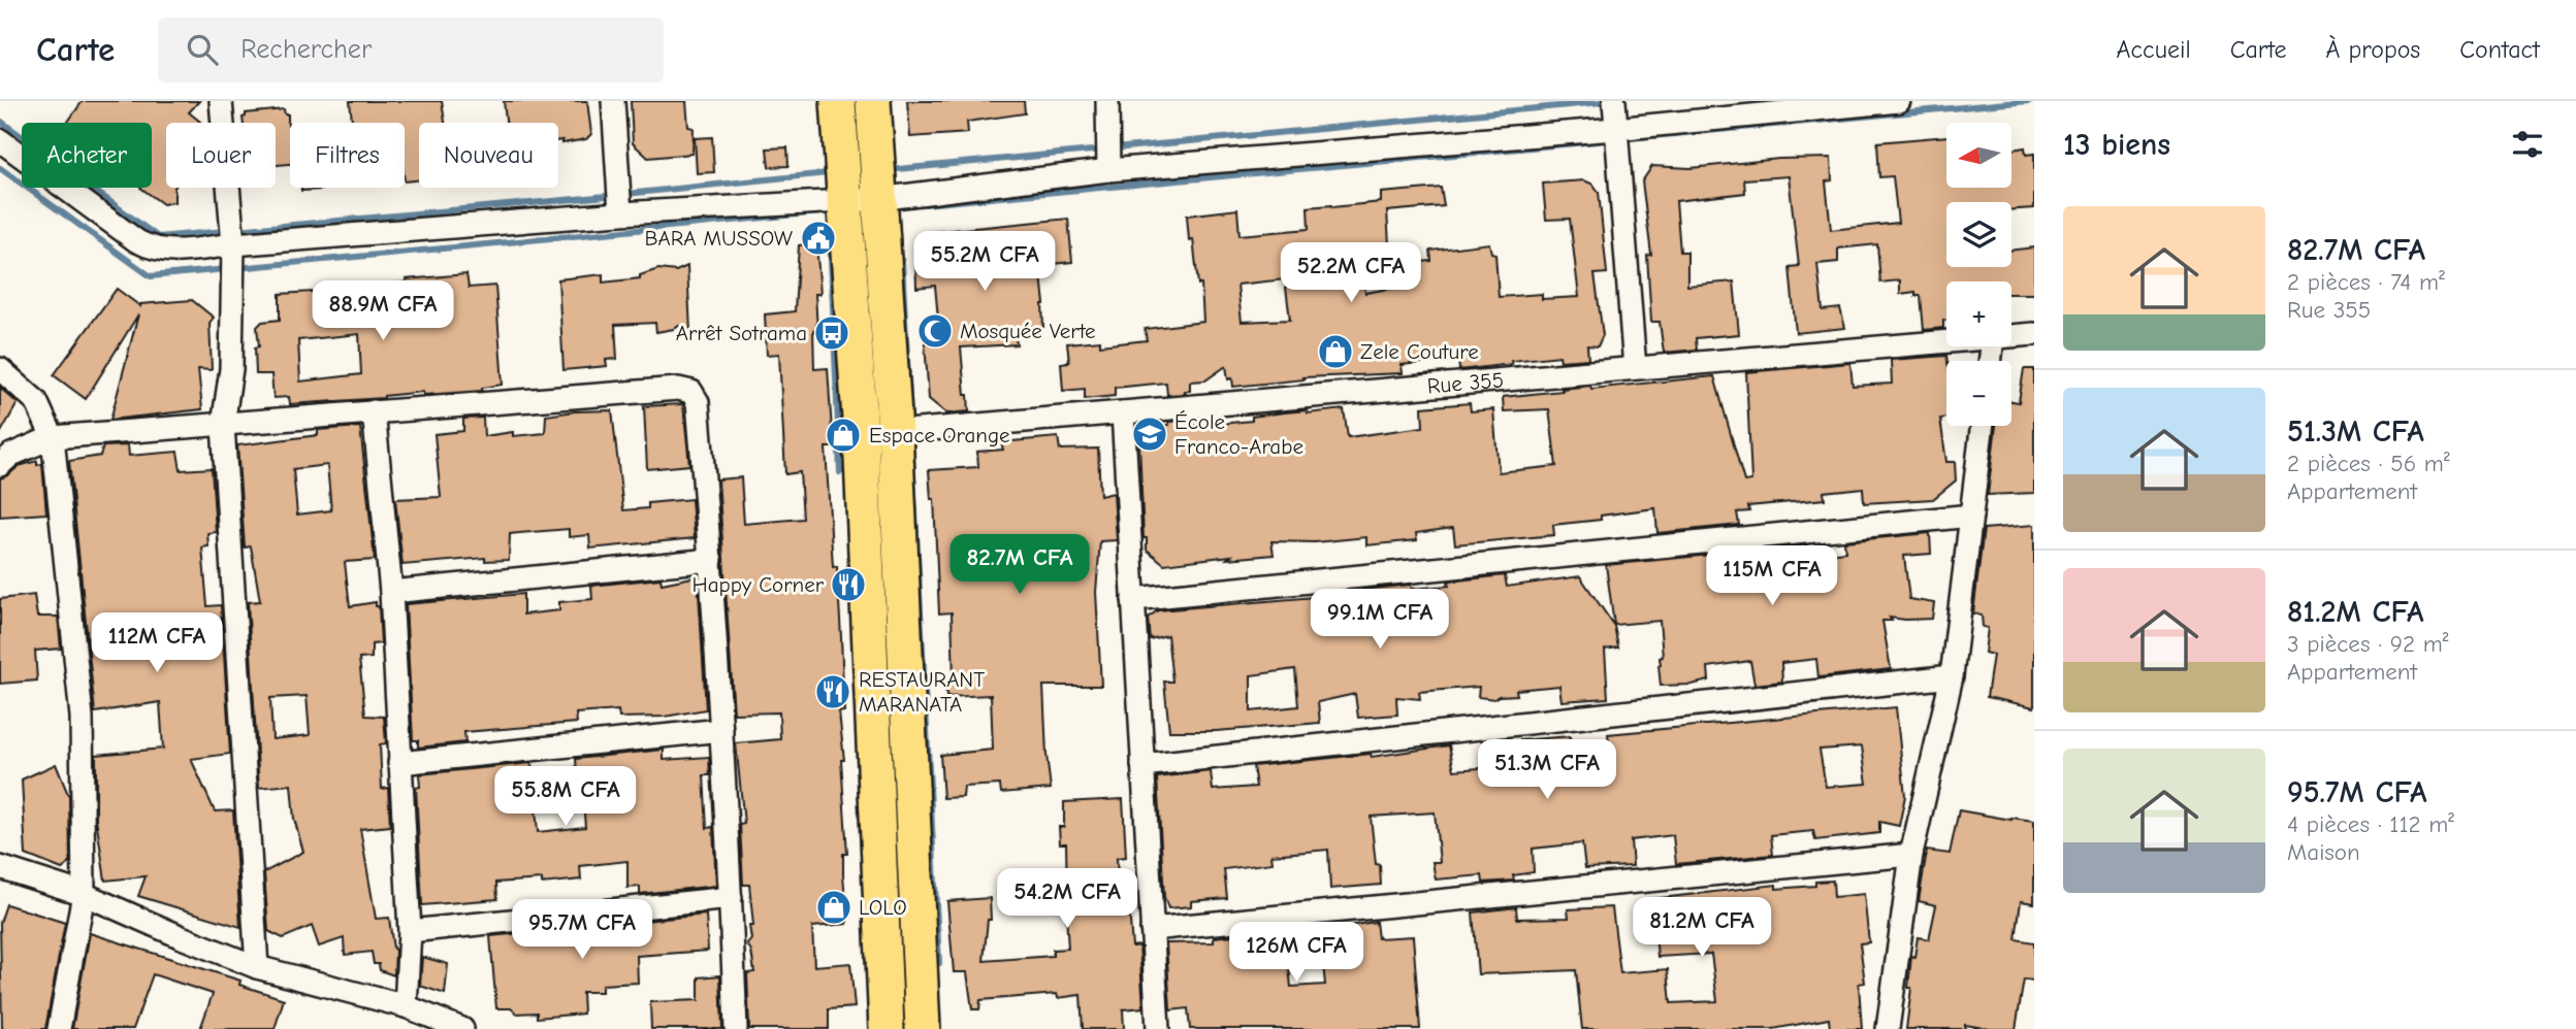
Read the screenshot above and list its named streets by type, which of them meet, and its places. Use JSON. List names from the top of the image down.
{
  "streets": {
    "street": ["Rue 355"]
  },
  "places": {
    "public building": ["BARA MUSSOW"],
    "mosque": ["Mosquée Verte"],
    "bus stop": ["Arrêt Sotrama"],
    "shop": ["Zele Couture", "Espace Orange", "LOLO"],
    "school or university": ["École Franco-Arabe"],
    "restaurant": ["Happy Corner", "RESTAURANT MARANATA"]
  },
  "north": "left",
  "page": {
    "header": "Carte",
    "search": "Rechercher",
    "nav": [
      "Accueil",
      "Carte",
      "À propos",
      "Contact"
    ],
    "heading": "13 biens",
    "map_buttons": ["+", "−"],
    "chip": [
      "Acheter",
      "Louer",
      "Filtres",
      "Nouveau"
    ],
    "list": [
      {
        "name": "82.7M CFA",
        "note": "2 pièces · 74 m² · Rue 355"
      },
      {
        "name": "51.3M CFA",
        "note": "2 pièces · 56 m² · Appartement"
      },
      {
        "name": "81.2M CFA",
        "note": "3 pièces · 92 m² · Appartement"
      },
      {
        "name": "95.7M CFA",
        "note": "4 pièces · 112 m² · Maison"
      }
    ],
    "price": [
      "55.2M CFA",
      "52.2M CFA",
      "88.9M CFA",
      "82.7M CFA",
      "115M CFA",
      "99.1M CFA",
      "112M CFA",
      "51.3M CFA",
      "55.8M CFA",
      "54.2M CFA",
      "81.2M CFA",
      "95.7M CFA",
      "126M CFA"
    ]
  }
}
